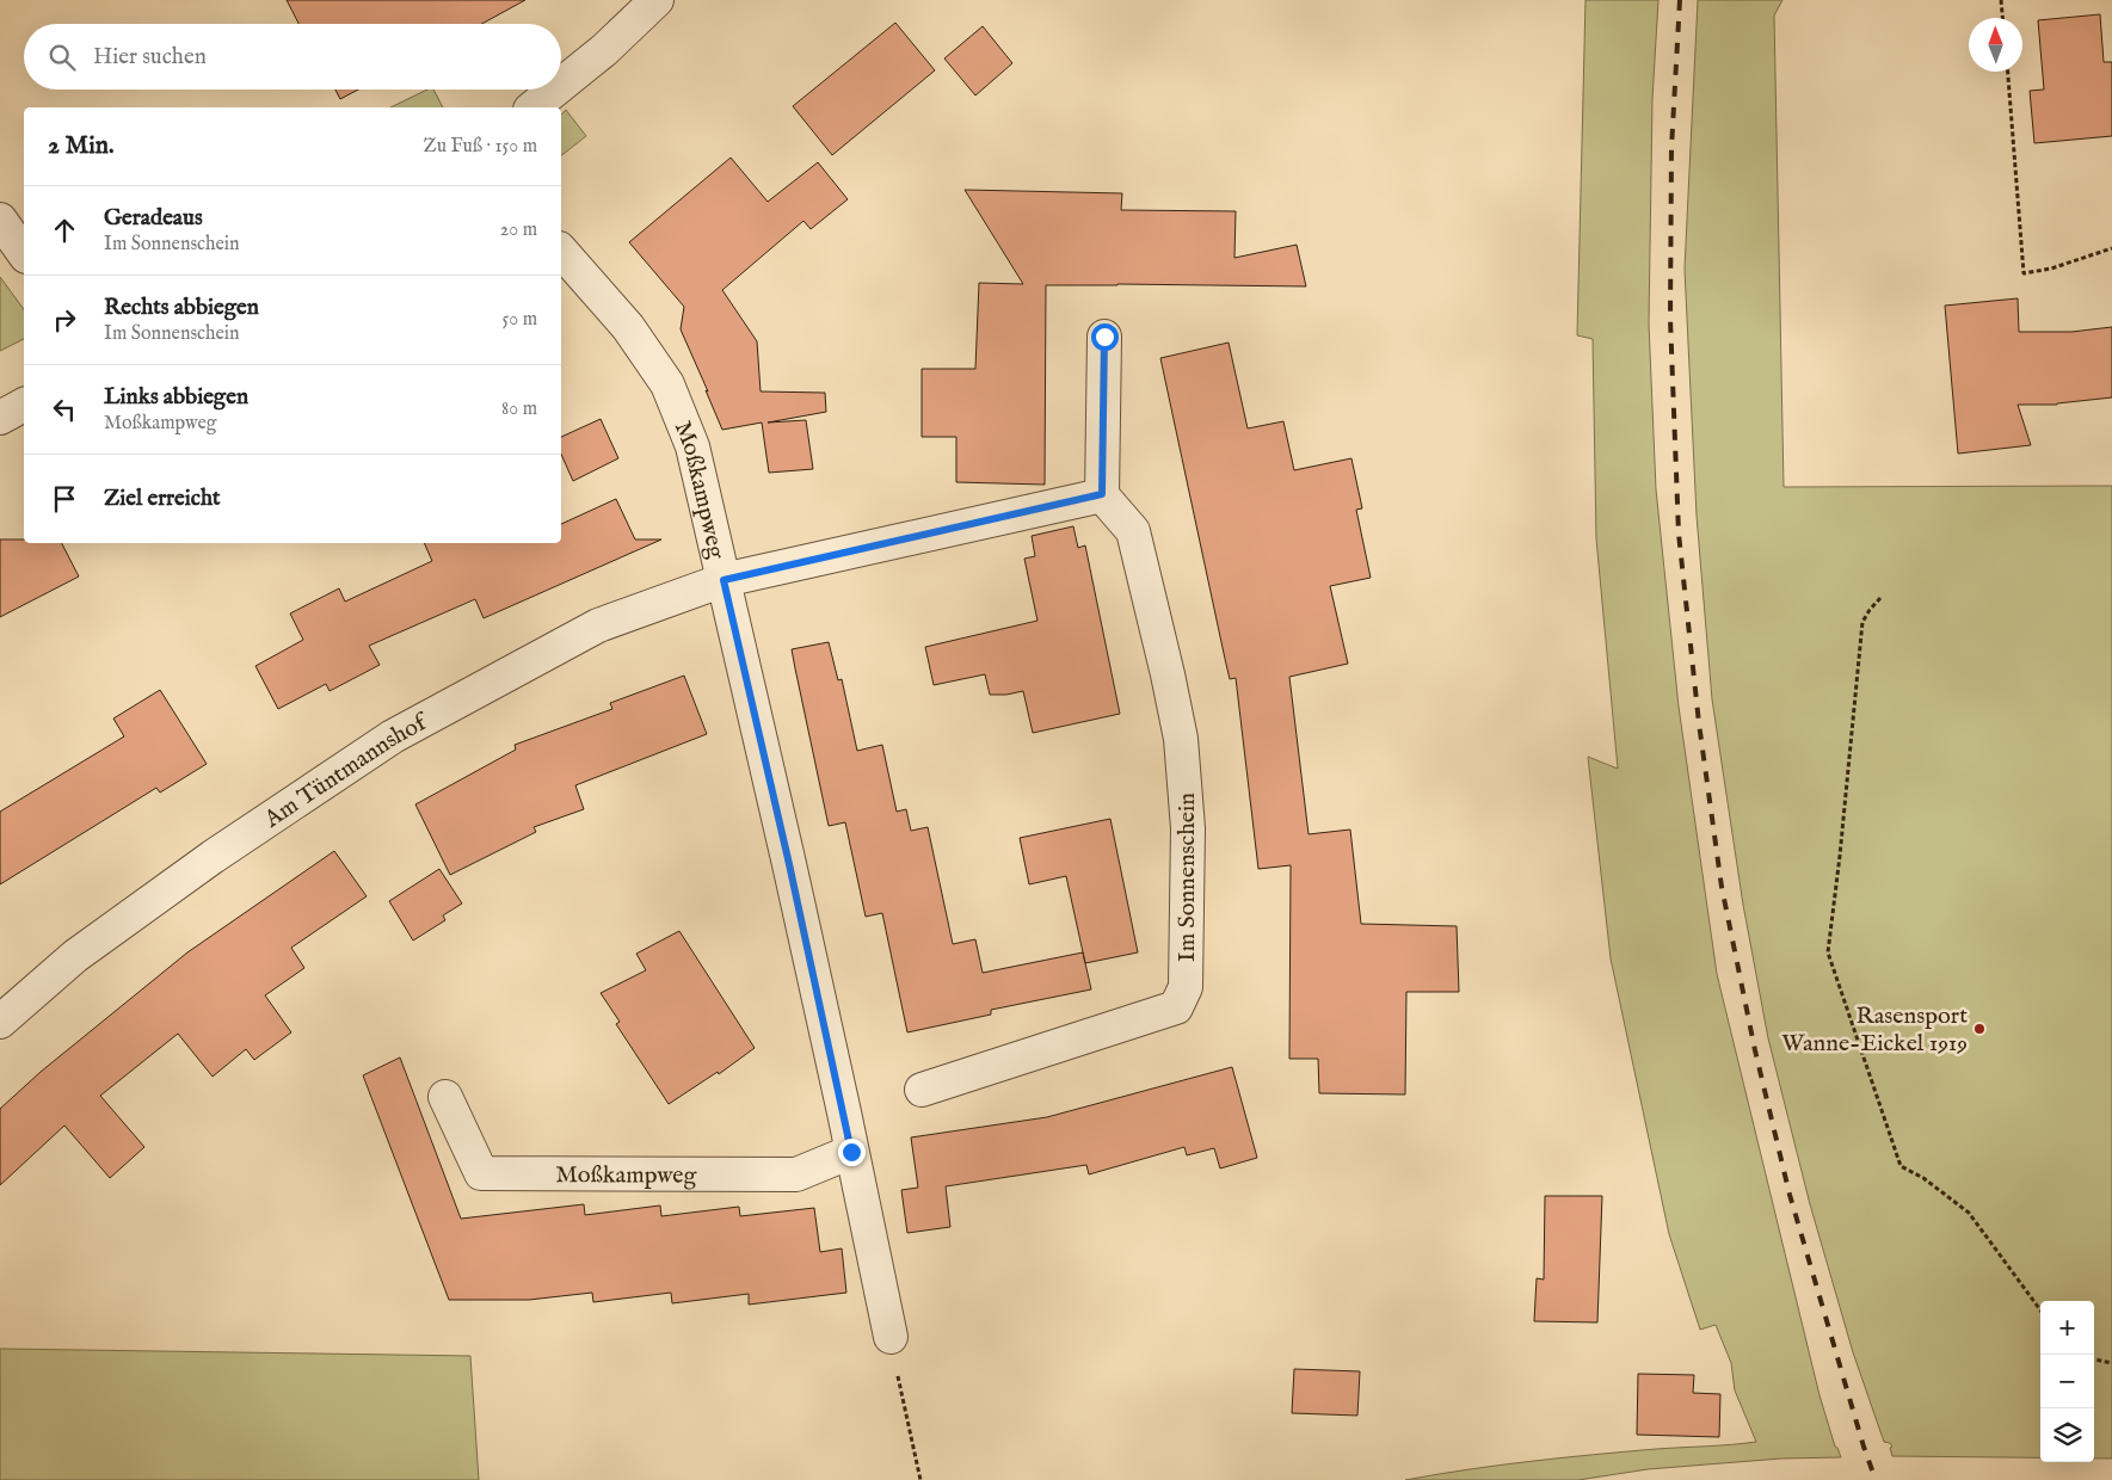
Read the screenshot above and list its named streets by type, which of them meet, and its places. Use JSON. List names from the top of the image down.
{
  "streets": {
    "street": ["Moßkampweg", "Am Tüntmannshof", "Im Sonnenschein"]
  },
  "crossings": [
    ["Moßkampweg", "Am Tüntmannshof"]
  ],
  "places": ["Rasensport Wanne-Eickel 1919"],
  "north": "top",
  "page": {
    "search": "Hier suchen",
    "heading": ["2 Min.", "Zu Fuß · 150 m"],
    "list": [
      ["Geradeaus", "Im Sonnenschein", "20 m"],
      ["Rechts abbiegen", "Im Sonnenschein", "50 m"],
      ["Links abbiegen", "Moßkampweg", "80 m"],
      "Ziel erreicht"
    ],
    "map_buttons": ["+", "−"]
  }
}
